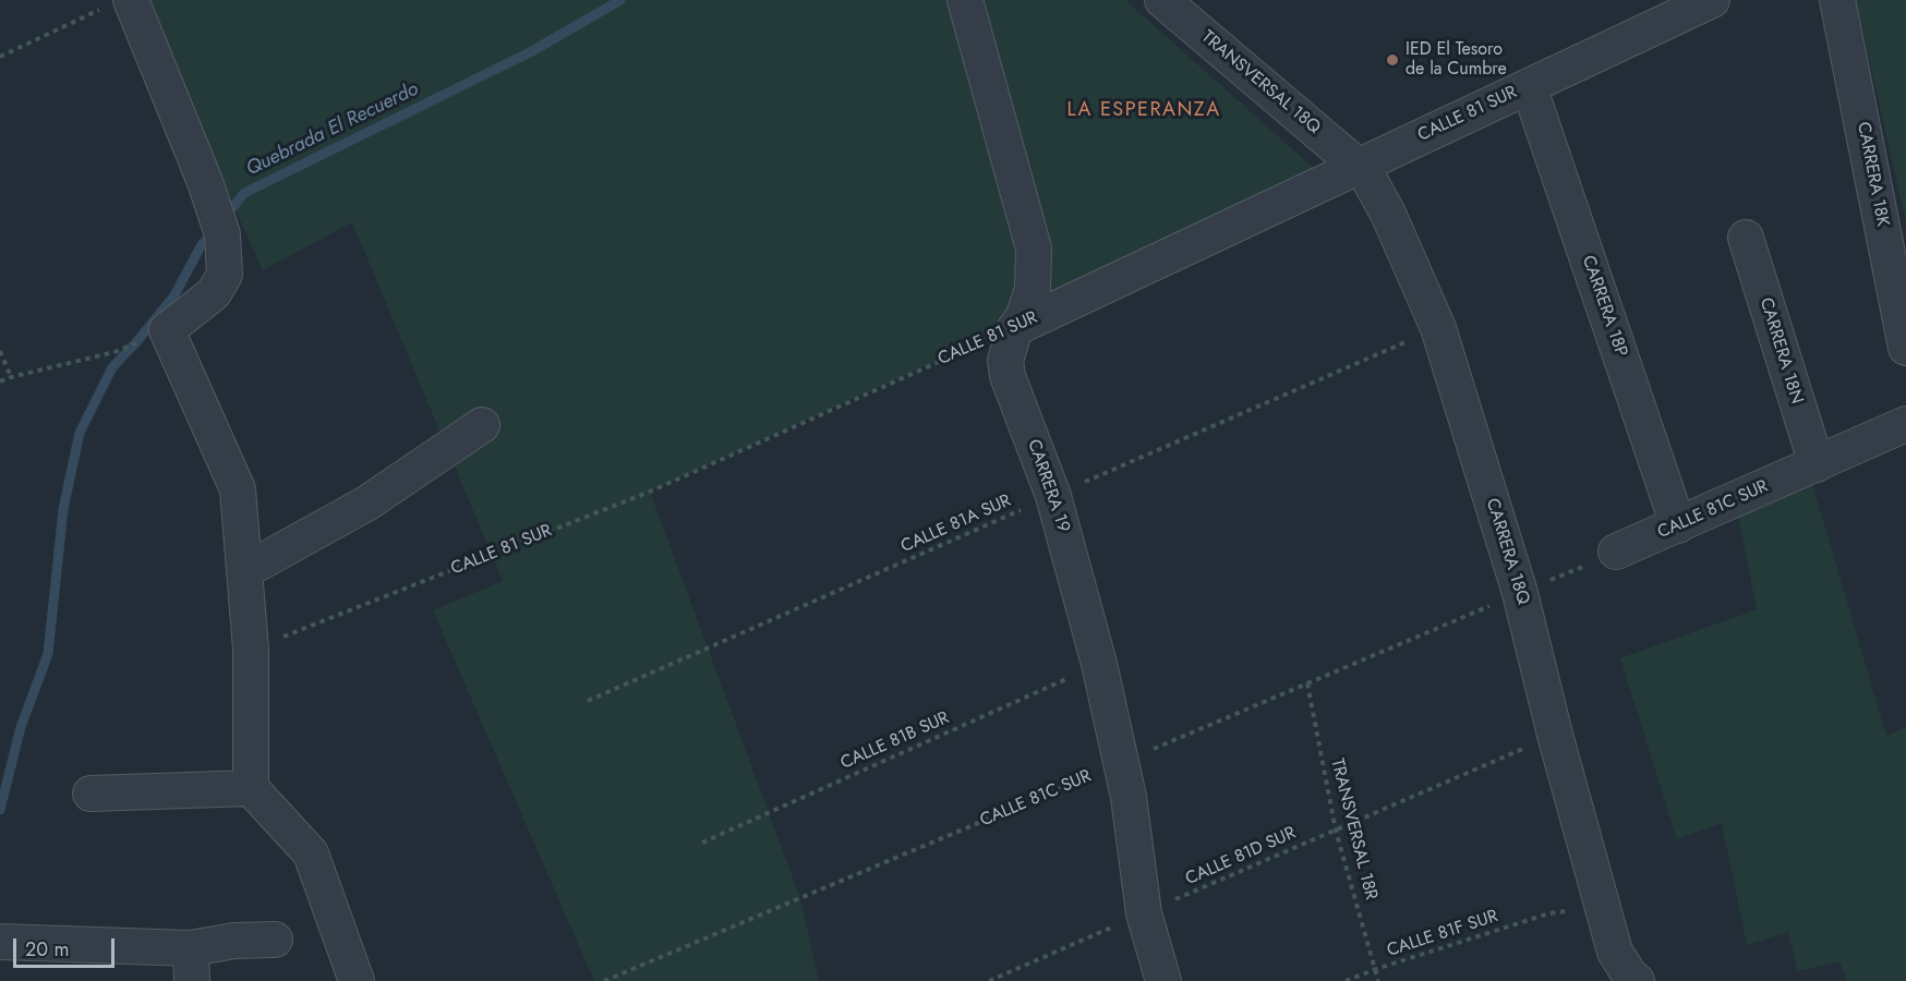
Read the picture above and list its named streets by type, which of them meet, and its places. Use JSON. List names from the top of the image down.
{
  "streets": {
    "street": [
      "TRANSVERSAL 18Q",
      "CALLE 81 SUR",
      "CARRERA 18K",
      "CARRERA 18P",
      "CARRERA 18N",
      "CARRERA 19",
      "CALLE 81C SUR",
      "CARRERA 18Q"
    ],
    "path": [
      "CALLE 81A SUR",
      "CALLE 81B SUR",
      "TRANSVERSAL 18R",
      "CALLE 81D SUR",
      "CALLE 81F SUR"
    ]
  },
  "crossings": [
    ["TRANSVERSAL 18Q", "CALLE 81 SUR"],
    ["TRANSVERSAL 18Q", "CARRERA 18Q"],
    ["CALLE 81 SUR", "CARRERA 18P"],
    ["CALLE 81 SUR", "CARRERA 19"],
    ["CALLE 81 SUR", "CARRERA 18Q"],
    ["CARRERA 18P", "CALLE 81C SUR"],
    ["CARRERA 18N", "CALLE 81C SUR"],
    ["CARRERA 19", "CALLE 81C SUR"],
    ["CARRERA 19", "CALLE 81A SUR"],
    ["CARRERA 19", "CALLE 81B SUR"],
    ["CARRERA 19", "CALLE 81D SUR"],
    ["CALLE 81C SUR", "TRANSVERSAL 18R"],
    ["TRANSVERSAL 18R", "CALLE 81D SUR"],
    ["TRANSVERSAL 18R", "CALLE 81F SUR"]
  ],
  "districts": ["LA ESPERANZA"],
  "water": ["Quebrada El Recuerdo"],
  "places": ["IED El Tesoro de la Cumbre"],
  "scale_bar": "20 m"
}
